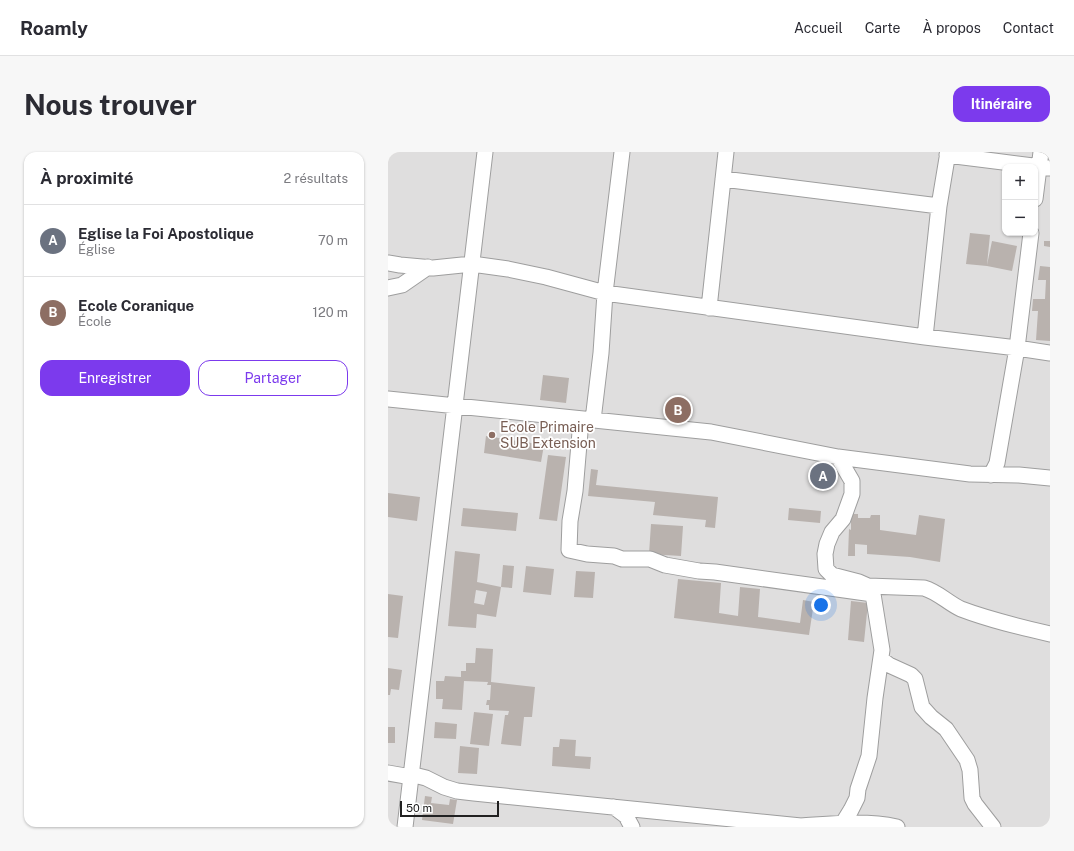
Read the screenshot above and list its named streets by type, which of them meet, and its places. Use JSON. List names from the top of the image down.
{
  "places": ["Ecole Primaire SUB Extension"],
  "scale_bar": "50 m",
  "page": {
    "header": "Roamly",
    "nav": [
      "Accueil",
      "Carte",
      "À propos",
      "Contact"
    ],
    "buttons": [
      "Itinéraire",
      ["Enregistrer", "Partager"]
    ],
    "title": "Nous trouver",
    "heading": ["À proximité", "2 résultats"],
    "map_buttons": ["+", "−"],
    "list": [
      {
        "mark": "A",
        "name": "Eglise la Foi Apostolique",
        "note": "Église",
        "value": "70 m"
      },
      {
        "mark": "B",
        "name": "Ecole Coranique",
        "note": "École",
        "value": "120 m"
      }
    ],
    "pins": ["B", "A"],
    "scale": "50 m"
  }
}
